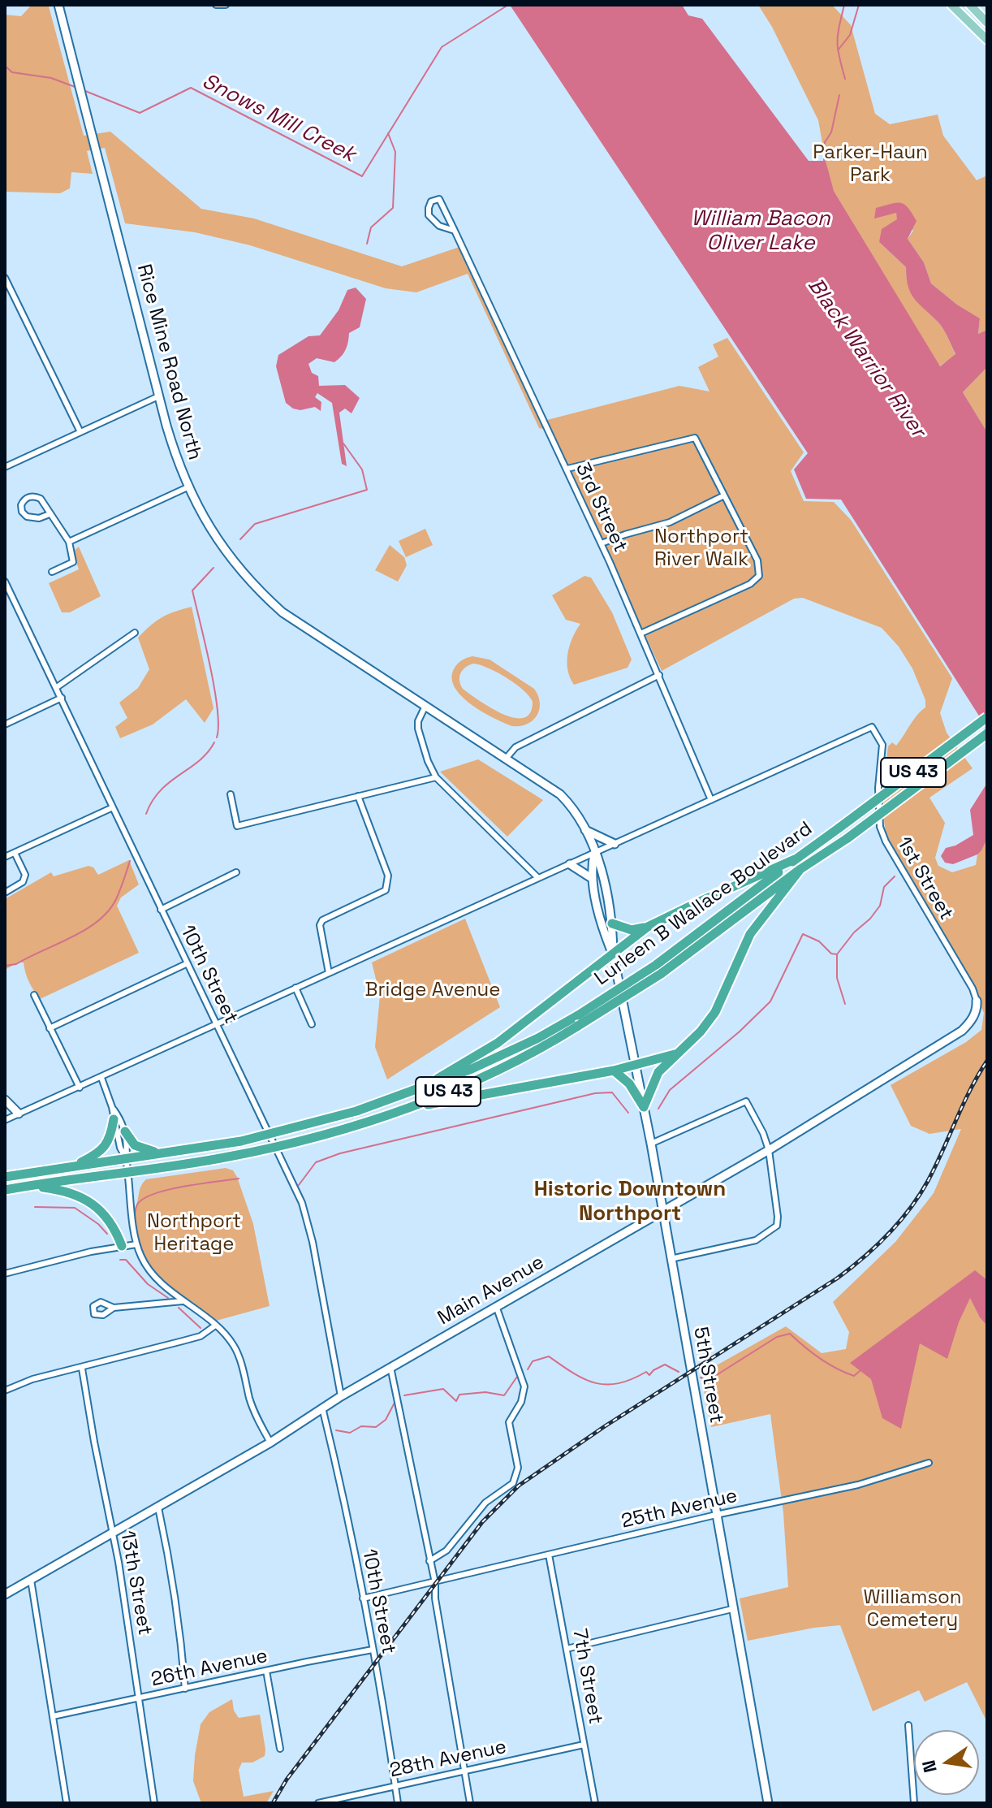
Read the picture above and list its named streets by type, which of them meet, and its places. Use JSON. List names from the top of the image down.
{
  "streets": {
    "highway": ["US 43", "Lurleen B Wallace Boulevard"],
    "main road": ["Rice Mine Road North", "Main Avenue", "5th Street"],
    "street": [
      "3rd Street",
      "1st Street",
      "10th Street",
      "25th Avenue",
      "13th Street",
      "26th Avenue",
      "7th Street",
      "28th Avenue"
    ]
  },
  "crossings": [
    ["Rice Mine Road North", "5th Street"],
    ["3rd Street", "1st Street"],
    ["1st Street", "Main Avenue"],
    ["Lurleen B Wallace Boulevard", "10th Street"],
    ["10th Street", "Main Avenue"],
    ["10th Street", "25th Avenue"],
    ["10th Street", "26th Avenue"],
    ["10th Street", "28th Avenue"],
    ["Main Avenue", "5th Street"],
    ["Main Avenue", "13th Street"],
    ["5th Street", "25th Avenue"],
    ["25th Avenue", "7th Street"],
    ["13th Street", "26th Avenue"],
    ["7th Street", "28th Avenue"]
  ],
  "districts": ["Historic Downtown Northport"],
  "water": ["Snows Mill Creek", "William Bacon Oliver Lake", "Black Warrior River"],
  "parks": [
    "Parker-Haun Park",
    "Northport River Walk",
    "Bridge Avenue",
    "Northport Heritage",
    "Williamson Cemetery"
  ],
  "north": "left"
}
